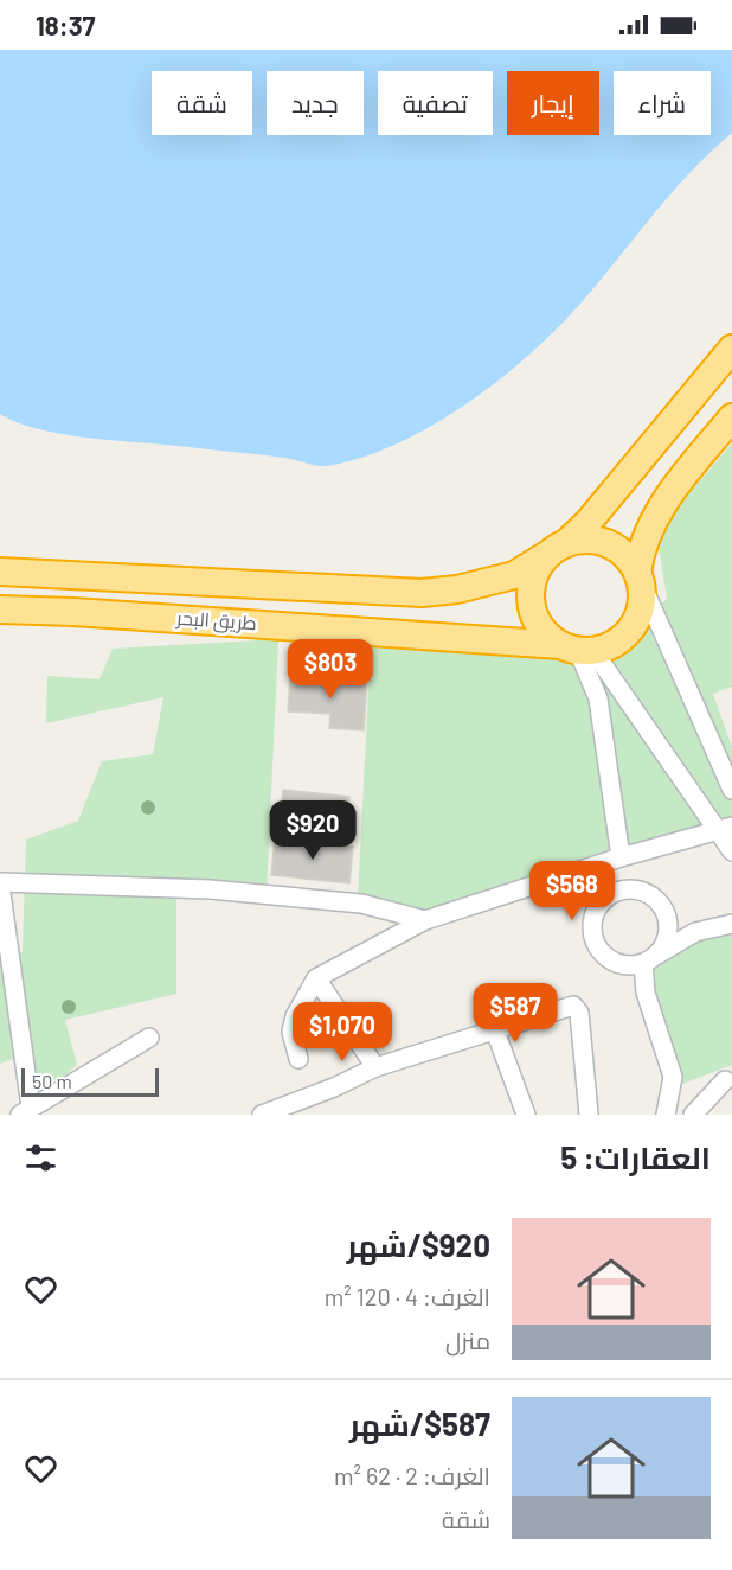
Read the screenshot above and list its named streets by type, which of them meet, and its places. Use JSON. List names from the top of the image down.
{
  "streets": {
    "highway": ["طريق البحر"]
  },
  "scale_bar": "50 m",
  "page": {
    "status": "18:37",
    "chip": [
      "شراء",
      "إيجار",
      "تصفية",
      "جديد",
      "شقة"
    ],
    "price": [
      "$803",
      "$920",
      "$568",
      "$587",
      "$1,070"
    ],
    "scale": "50 m",
    "heading": "العقارات: 5",
    "list": [
      {
        "name": "$920/شهر",
        "note": "الغرف: 4 · 120 m² · منزل"
      },
      {
        "name": "$587/شهر",
        "note": "الغرف: 2 · 62 m² · شقة"
      }
    ]
  }
}
